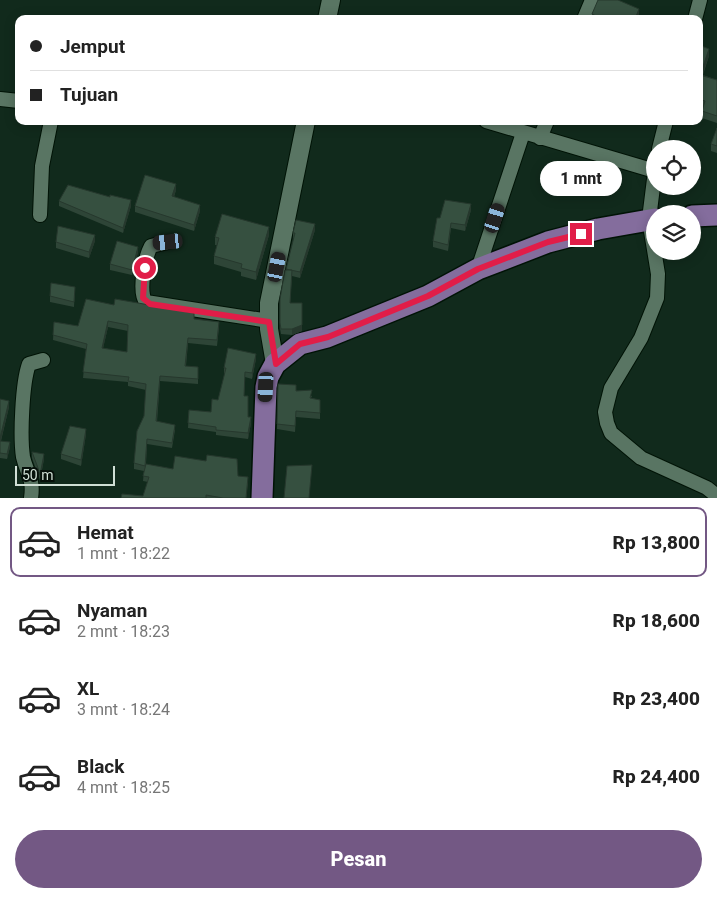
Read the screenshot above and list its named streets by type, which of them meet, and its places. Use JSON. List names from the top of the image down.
{
  "scale_bar": "50 m",
  "page": {
    "banner": ["Jemput", "Tujuan"],
    "bubble": "1 mnt",
    "scale": "50 m",
    "list": [
      {
        "name": "Hemat",
        "note": "1 mnt · 18:22",
        "value": "Rp 13,800"
      },
      {
        "name": "Nyaman",
        "note": "2 mnt · 18:23",
        "value": "Rp 18,600"
      },
      {
        "name": "XL",
        "note": "3 mnt · 18:24",
        "value": "Rp 23,400"
      },
      {
        "name": "Black",
        "note": "4 mnt · 18:25",
        "value": "Rp 24,400"
      }
    ],
    "buttons": "Pesan"
  }
}
